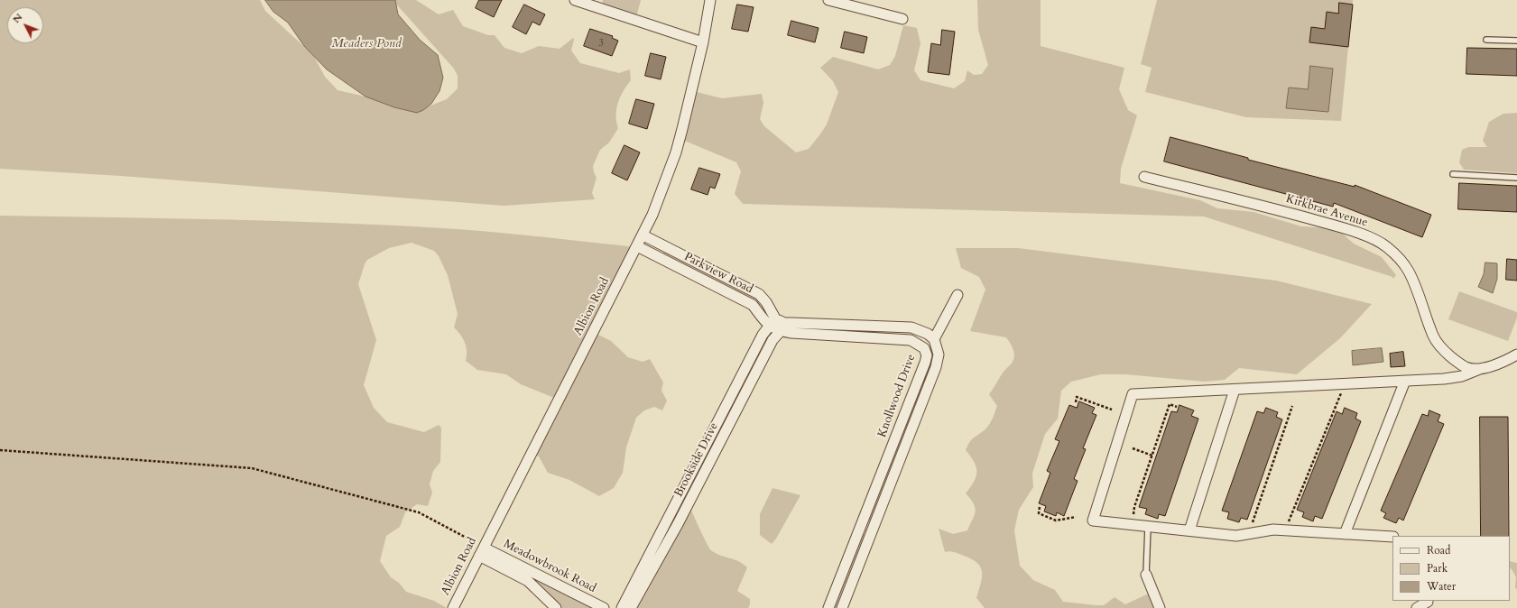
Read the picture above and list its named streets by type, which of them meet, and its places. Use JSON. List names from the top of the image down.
{
  "streets": {
    "street": [
      "Kirkbrae Avenue",
      "Parkview Road",
      "Albion Road",
      "Knollwood Drive",
      "Brookside Drive",
      "Meadowbrook Road"
    ]
  },
  "crossings": [
    ["Parkview Road", "Albion Road"],
    ["Parkview Road", "Knollwood Drive"],
    ["Parkview Road", "Brookside Drive"],
    ["Albion Road", "Meadowbrook Road"],
    ["Knollwood Drive", "Brookside Drive"]
  ],
  "water": ["Meaders Pond"],
  "house_numbers": ["3"],
  "legend": ["Road", "Park", "Water"],
  "north": "top left"
}
